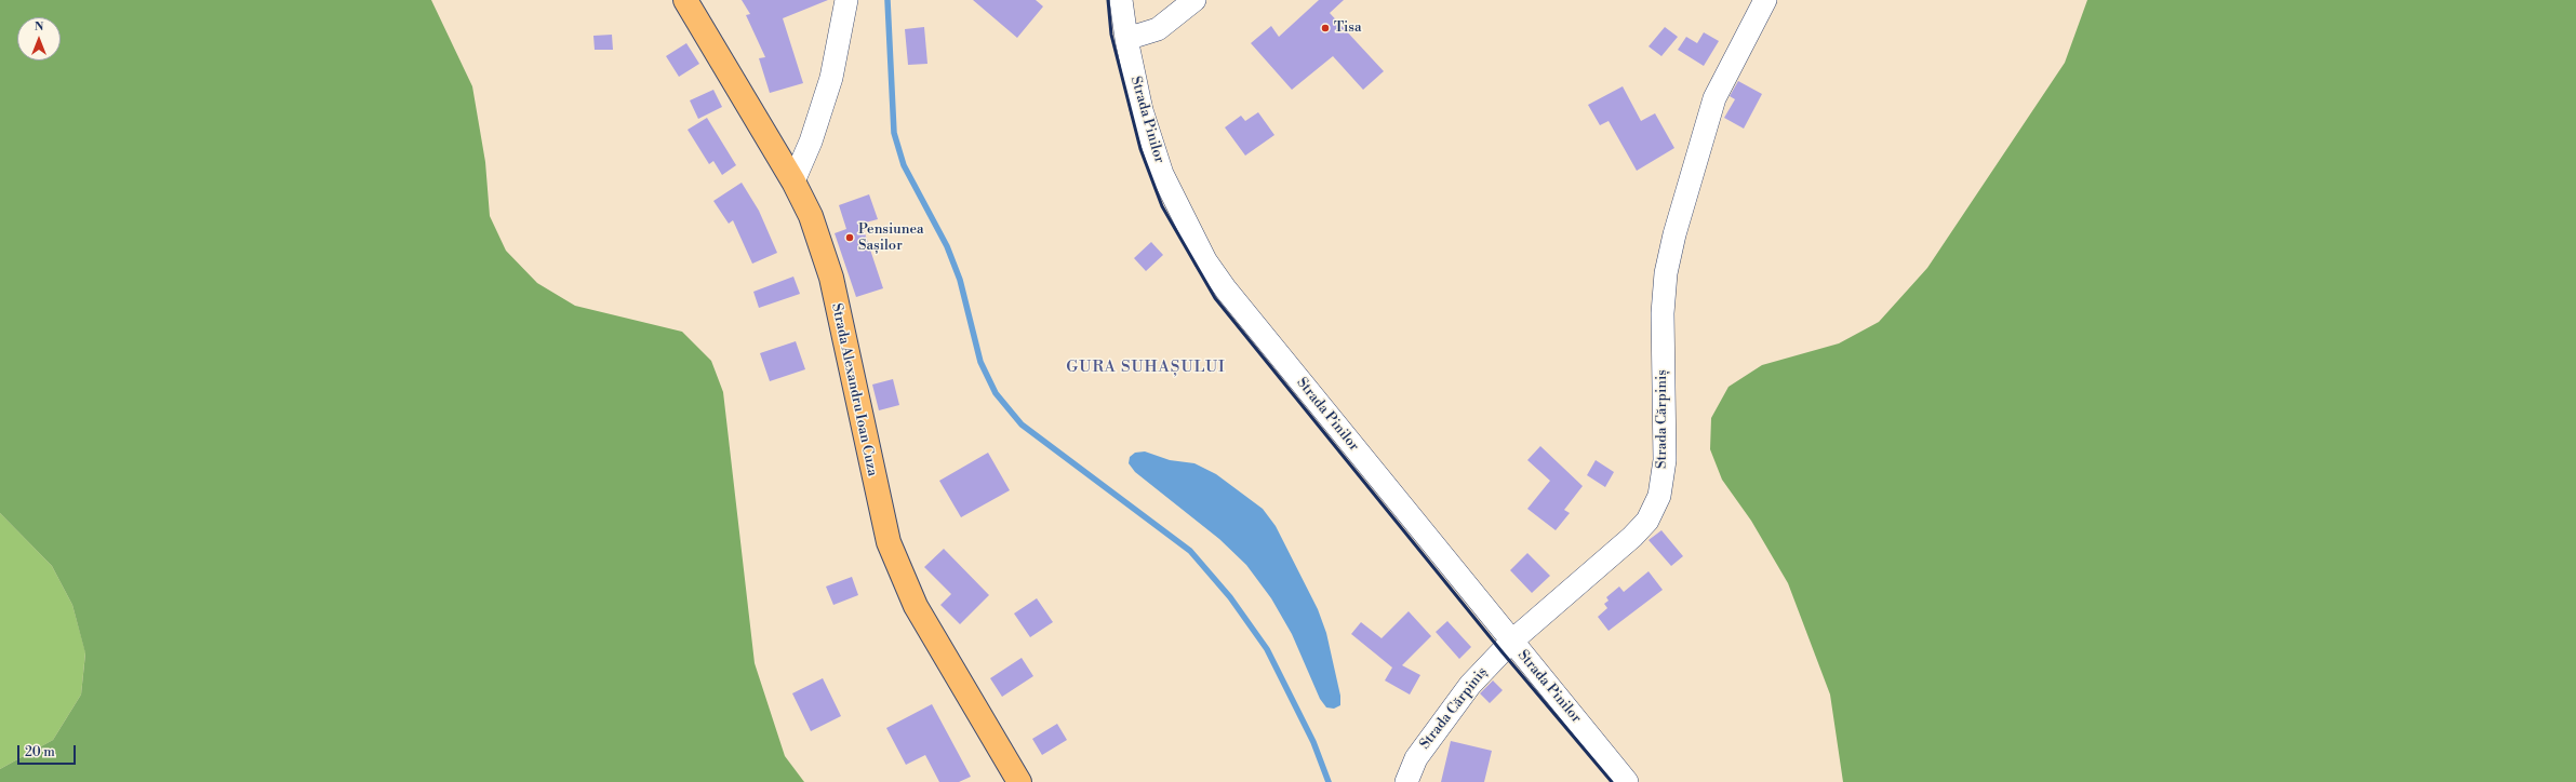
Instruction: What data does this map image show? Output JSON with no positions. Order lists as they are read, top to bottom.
{
  "streets": {
    "main road": ["Strada Alexandru Ioan Cuza"],
    "street": ["Strada Pinilor", "Strada Cărpiniș"]
  },
  "crossings": [
    ["Strada Pinilor", "Strada Cărpiniș"]
  ],
  "districts": ["GURA SUHAȘULUI"],
  "places": ["Tisa", "Pensiunea Sașilor"],
  "scale_bar": "20 m",
  "north": "top"
}
